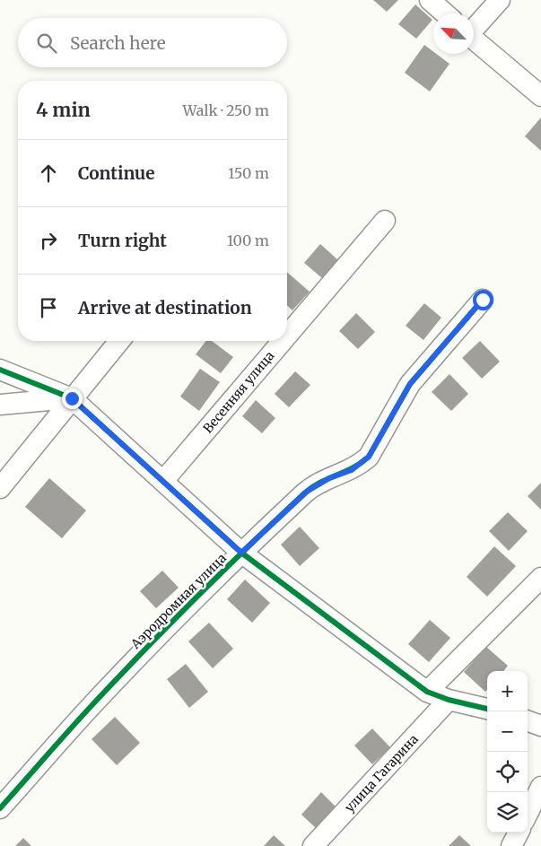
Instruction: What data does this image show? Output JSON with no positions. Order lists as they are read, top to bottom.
{
  "streets": {
    "street": ["Весенняя улица", "Аэродромная улица", "улица Гагарина"]
  },
  "north": "top left",
  "page": {
    "search": "Search here",
    "heading": ["4 min", "Walk · 250 m"],
    "list": [
      ["Continue", "150 m"],
      ["Turn right", "100 m"],
      "Arrive at destination"
    ],
    "map_buttons": ["+", "−"]
  }
}
